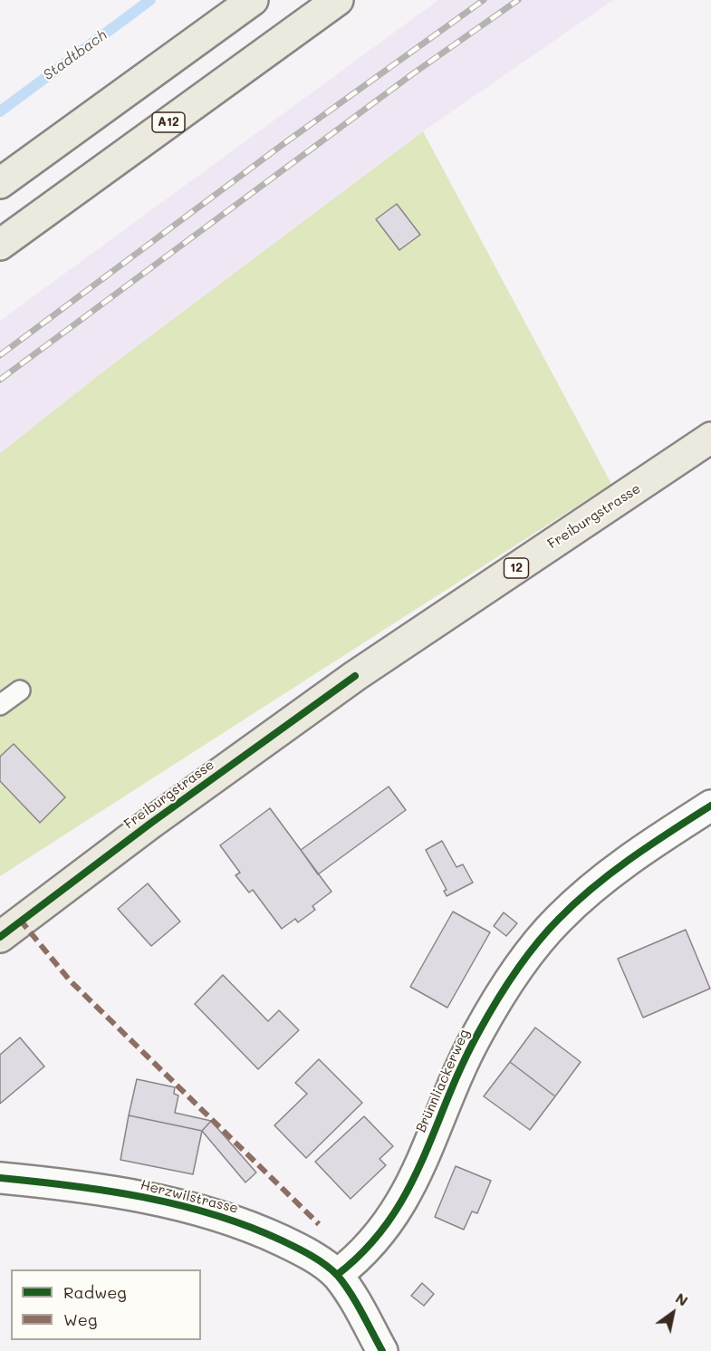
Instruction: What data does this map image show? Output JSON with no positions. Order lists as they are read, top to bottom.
{
  "streets": {
    "main road": ["A12", "Freiburgstrasse", "12"],
    "street": ["Brünnliackerweg", "Herzwilstrasse"]
  },
  "crossings": [
    ["Brünnliackerweg", "Herzwilstrasse"]
  ],
  "water": ["Stadtbach"],
  "legend": ["Radweg", "Weg"],
  "north": "top right"
}
